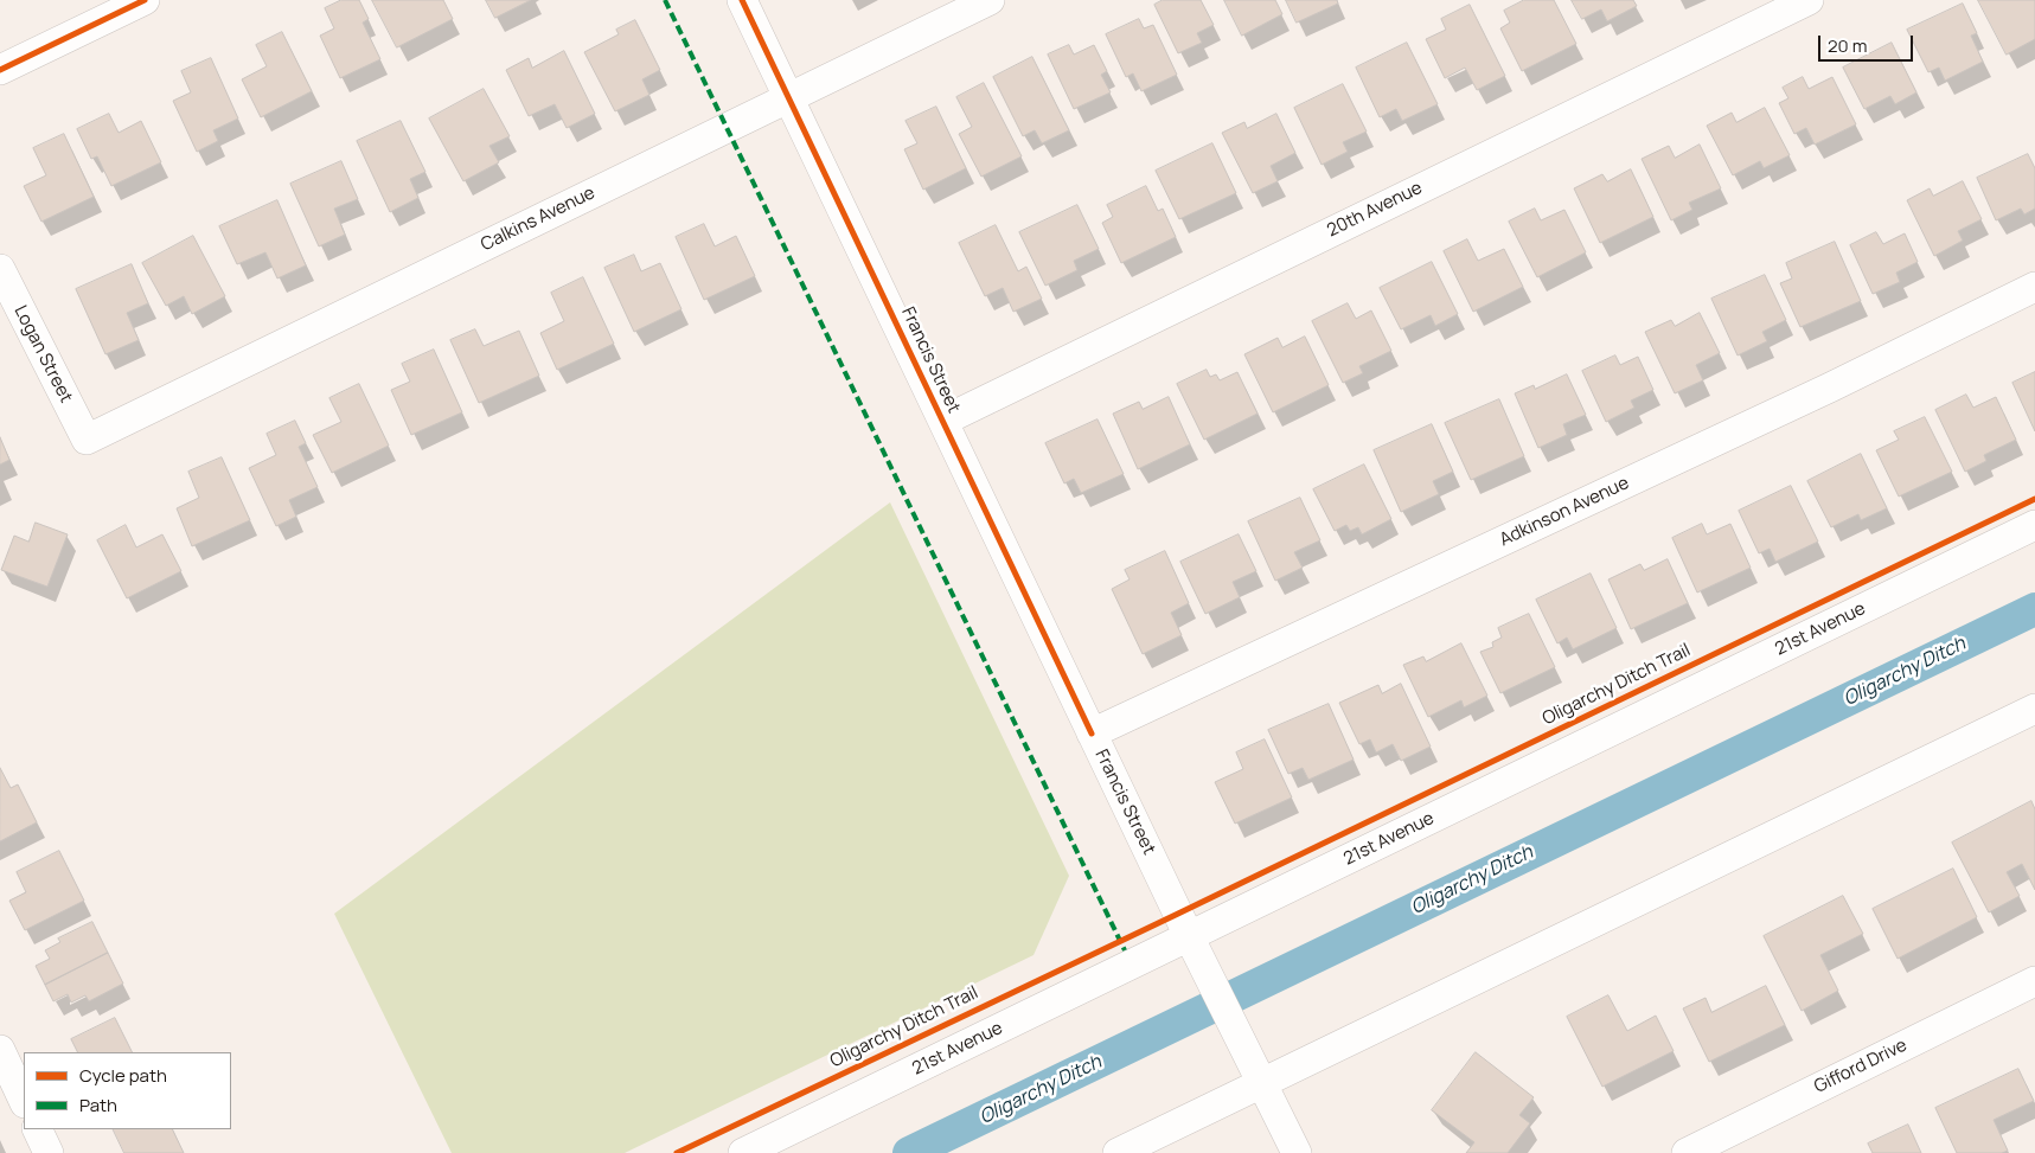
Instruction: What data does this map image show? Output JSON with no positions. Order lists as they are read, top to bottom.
{
  "streets": {
    "street": [
      "20th Avenue",
      "Calkins Avenue",
      "Logan Street",
      "Francis Street",
      "Adkinson Avenue",
      "21st Avenue",
      "Gifford Drive"
    ],
    "cycle path": ["Oligarchy Ditch Trail"]
  },
  "crossings": [
    ["20th Avenue", "Francis Street"],
    ["Calkins Avenue", "Logan Street"],
    ["Calkins Avenue", "Francis Street"],
    ["Francis Street", "Adkinson Avenue"],
    ["Francis Street", "21st Avenue"]
  ],
  "water": ["Oligarchy Ditch"],
  "legend": ["Cycle path", "Path"],
  "scale_bar": "20 m"
}
